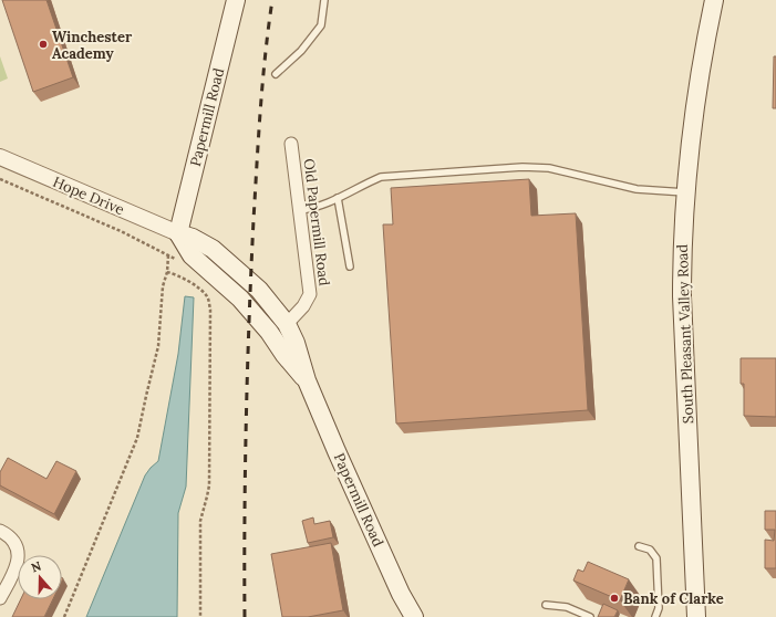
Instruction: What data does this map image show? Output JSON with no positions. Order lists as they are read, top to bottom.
{
  "streets": {
    "main road": ["Papermill Road", "South Pleasant Valley Road"],
    "street": ["Hope Drive", "Old Papermill Road"]
  },
  "crossings": [
    ["Papermill Road", "Hope Drive"],
    ["Papermill Road", "Old Papermill Road"]
  ],
  "places": ["Winchester Academy", "Bank of Clarke"],
  "north": "top"
}
